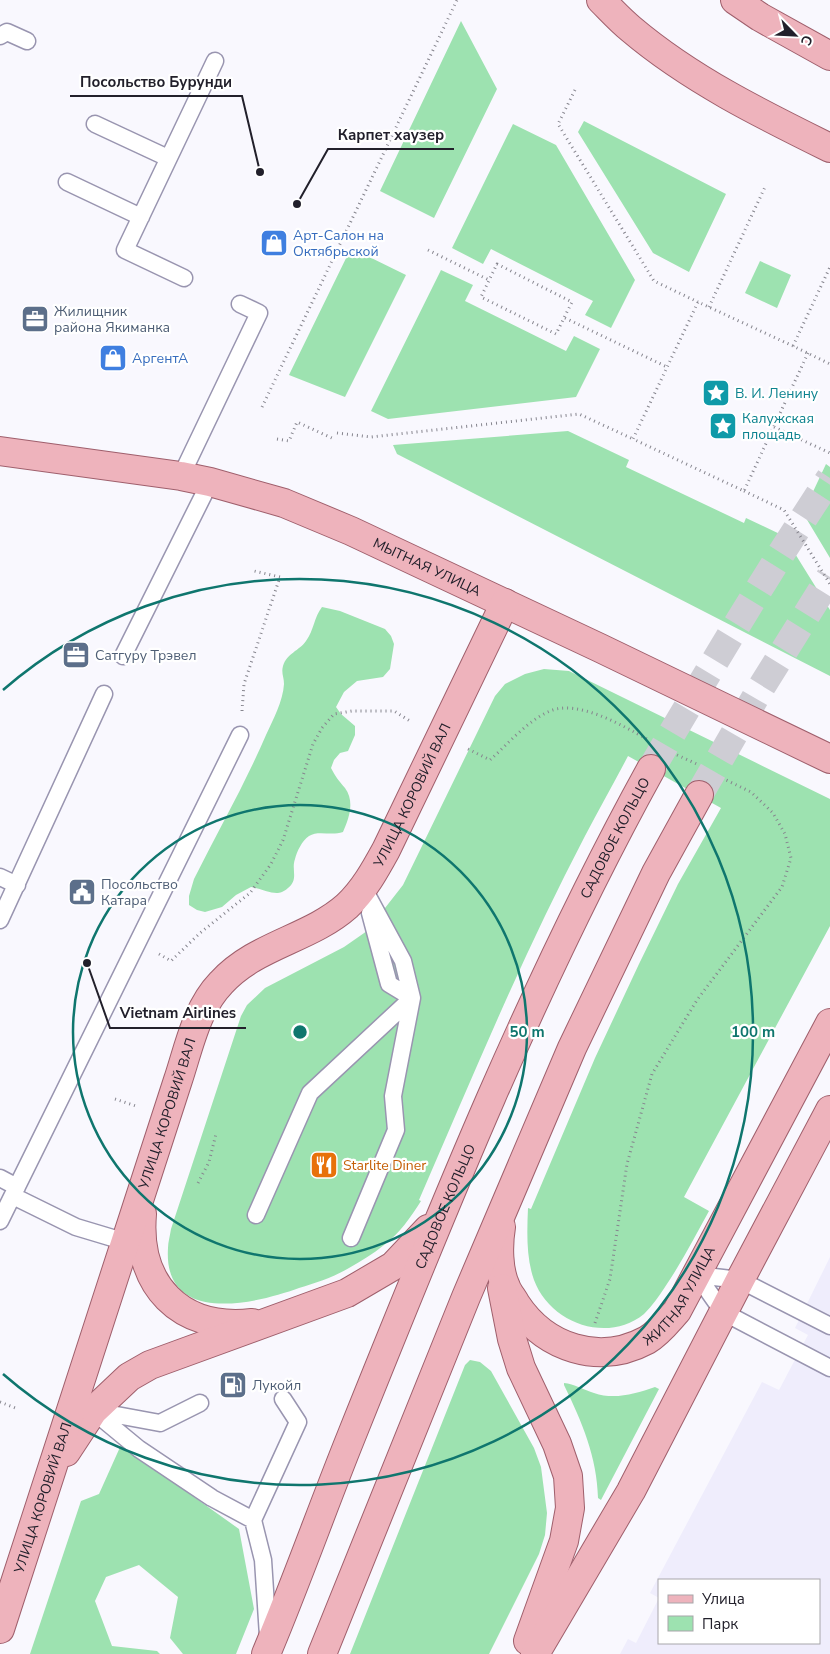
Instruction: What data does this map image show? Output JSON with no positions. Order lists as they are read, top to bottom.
{
  "streets": {
    "main road": [
      "МЫТНАЯ УЛИЦА",
      "УЛИЦА КОРОВИЙ ВАЛ",
      "САДОВОЕ КОЛЬЦО",
      "ЖИТНАЯ УЛИЦА"
    ]
  },
  "crossings": [
    ["МЫТНАЯ УЛИЦА", "УЛИЦА КОРОВИЙ ВАЛ"]
  ],
  "places": {
    "other": ["Посольство Бурунди", "Карпет хаузер", "Vietnam Airlines"],
    "shop": ["Арт-Салон на Октябрьской", "АргентА"],
    "office": ["Жилищник района Якиманка", "Сатгуру Трэвел"],
    "place": ["В. И. Ленину", "Калужская площадь"],
    "public building": ["Посольство Катара"],
    "restaurant": ["Starlite Diner"],
    "fuel station": ["Лукойл"]
  },
  "legend": ["Улица", "Парк"],
  "north": "bottom right",
  "rings": ["50 m", "100 m"]
}
